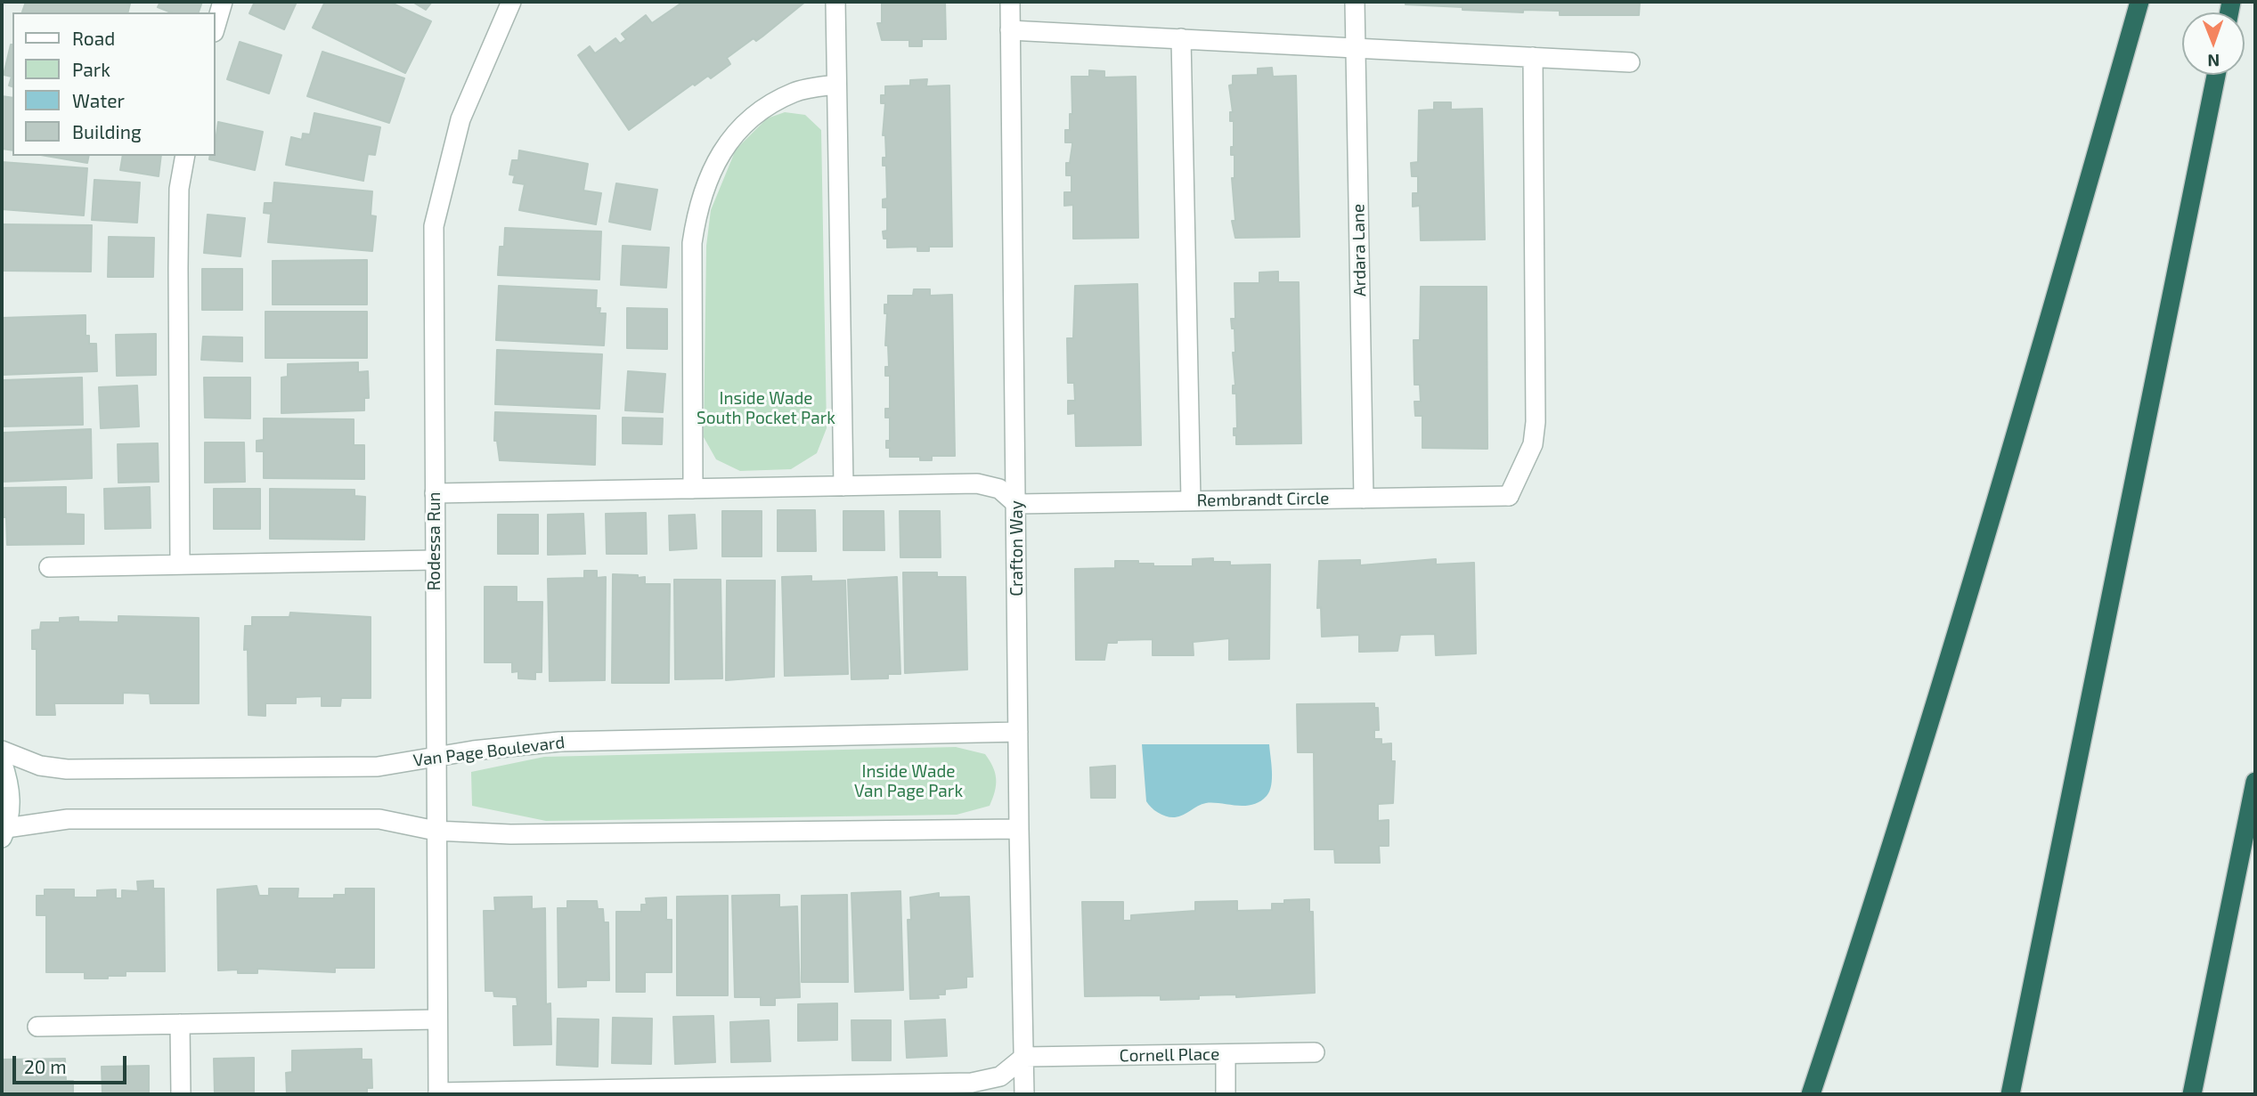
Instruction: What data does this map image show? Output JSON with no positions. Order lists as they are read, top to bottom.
{
  "streets": {
    "street": [
      "Ardara Lane",
      "Rembrandt Circle",
      "Rodessa Run",
      "Crafton Way",
      "Van Page Boulevard",
      "Cornell Place"
    ]
  },
  "crossings": [
    ["Ardara Lane", "Rembrandt Circle"],
    ["Rembrandt Circle", "Crafton Way"],
    ["Rodessa Run", "Van Page Boulevard"],
    ["Crafton Way", "Van Page Boulevard"],
    ["Crafton Way", "Cornell Place"]
  ],
  "parks": ["Inside Wade South Pocket Park", "Inside Wade Van Page Park"],
  "legend": [
    "Road",
    "Park",
    "Water",
    "Building"
  ],
  "scale_bar": "20 m",
  "north": "bottom"
}
